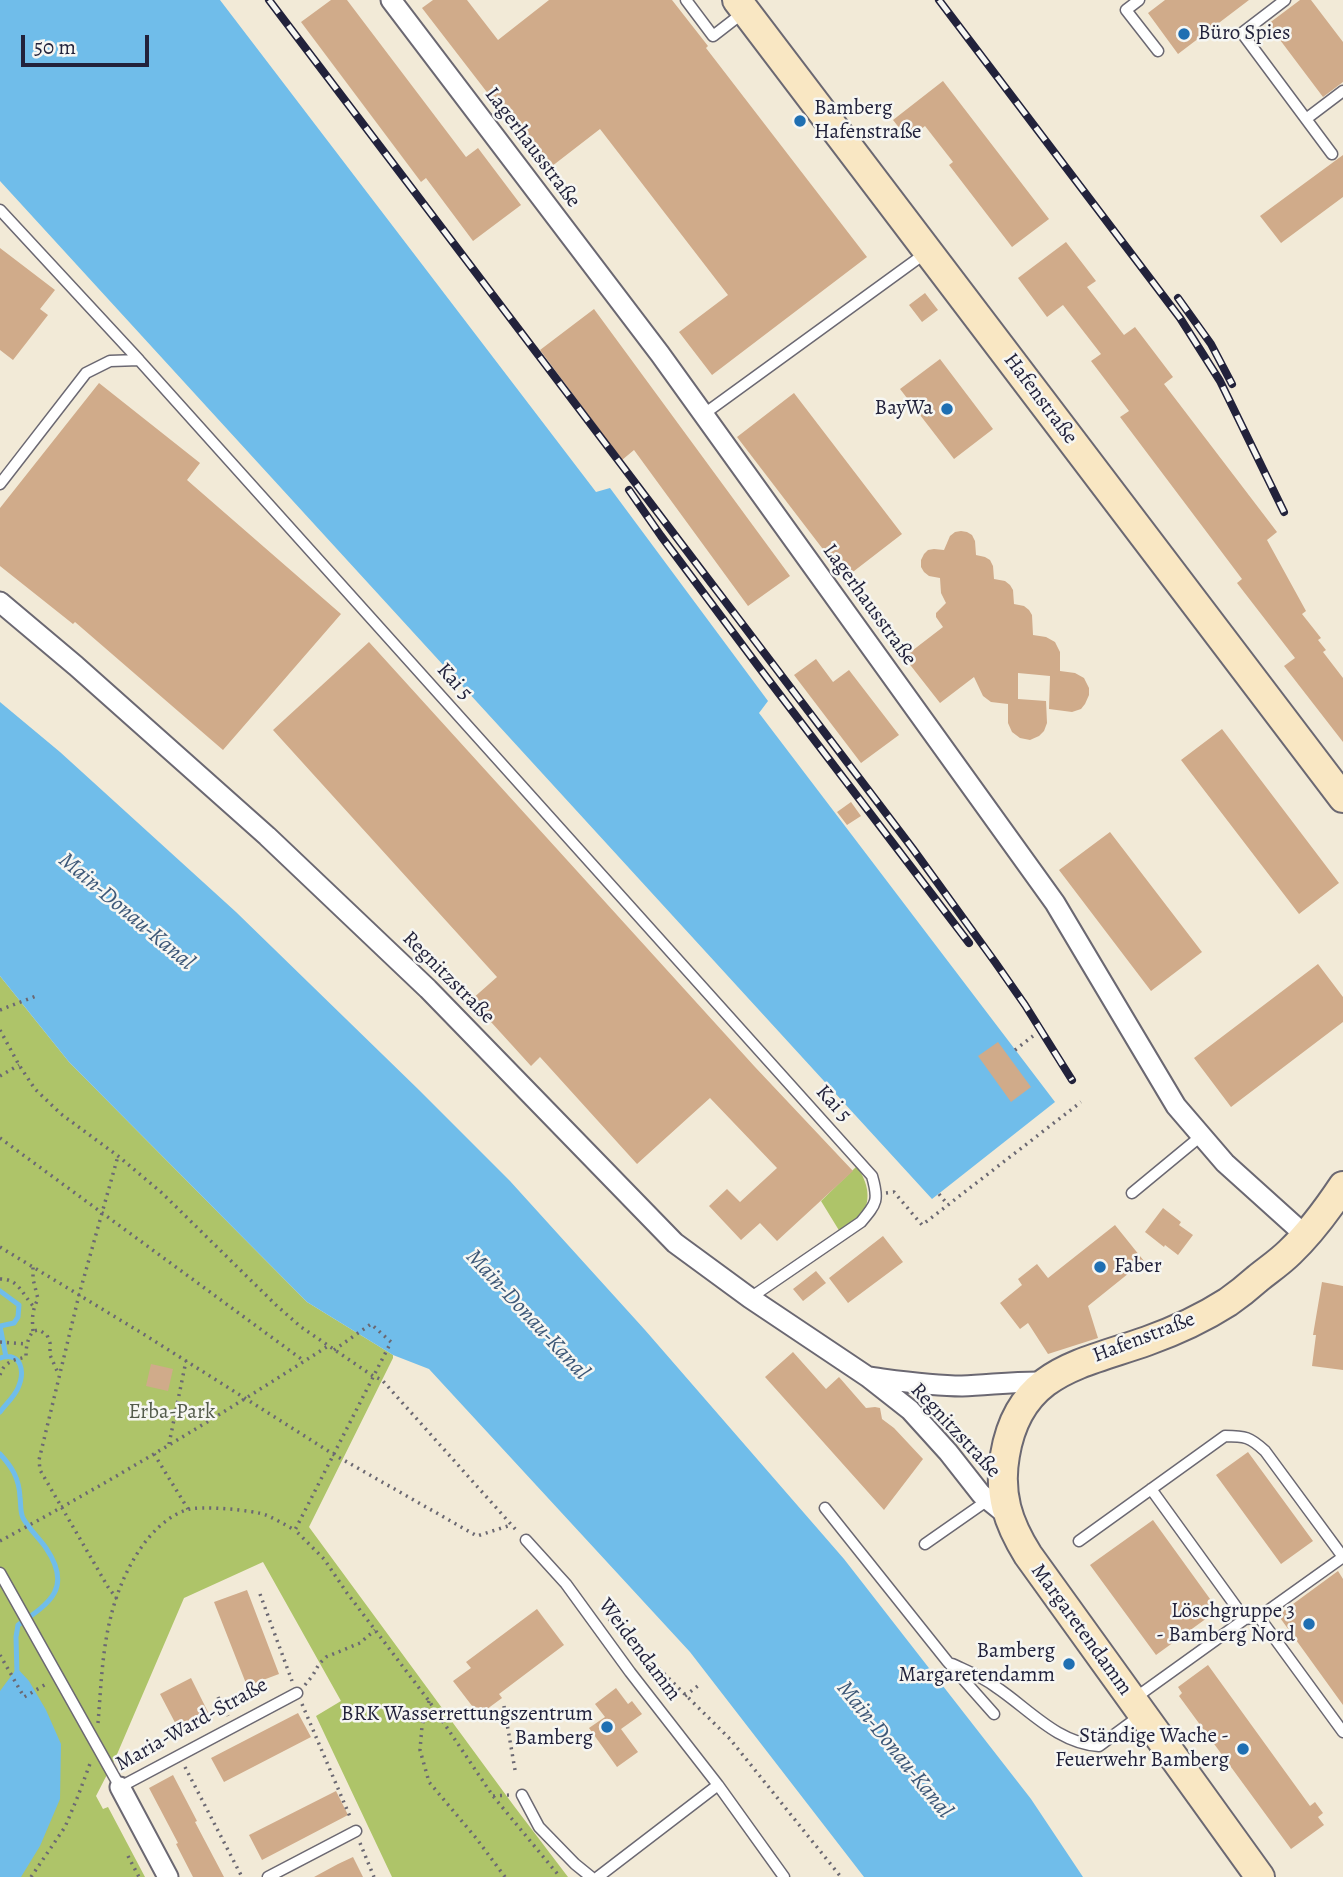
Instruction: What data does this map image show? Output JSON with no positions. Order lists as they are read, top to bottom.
{
  "streets": {
    "street": [
      "Lagerhausstraße",
      "Hafenstraße",
      "Regnitzstraße",
      "Margaretendamm",
      "Maria-Ward-Straße"
    ],
    "lane": ["Kai 5", "Weidendamm"]
  },
  "crossings": [
    ["Lagerhausstraße", "Hafenstraße"],
    ["Hafenstraße", "Regnitzstraße"],
    ["Hafenstraße", "Margaretendamm"],
    ["Regnitzstraße", "Margaretendamm"]
  ],
  "water": ["Main-Donau-Kanal"],
  "parks": ["Erba-Park"],
  "places": [
    "Büro Spies",
    "Bamberg Hafenstraße",
    "BayWa",
    "Faber",
    "Löschgruppe 3 - Bamberg Nord",
    "Bamberg Margaretendamm",
    "BRK Wasserrettungszentrum Bamberg",
    "Ständige Wache - Feuerwehr Bamberg"
  ],
  "scale_bar": "50 m"
}
